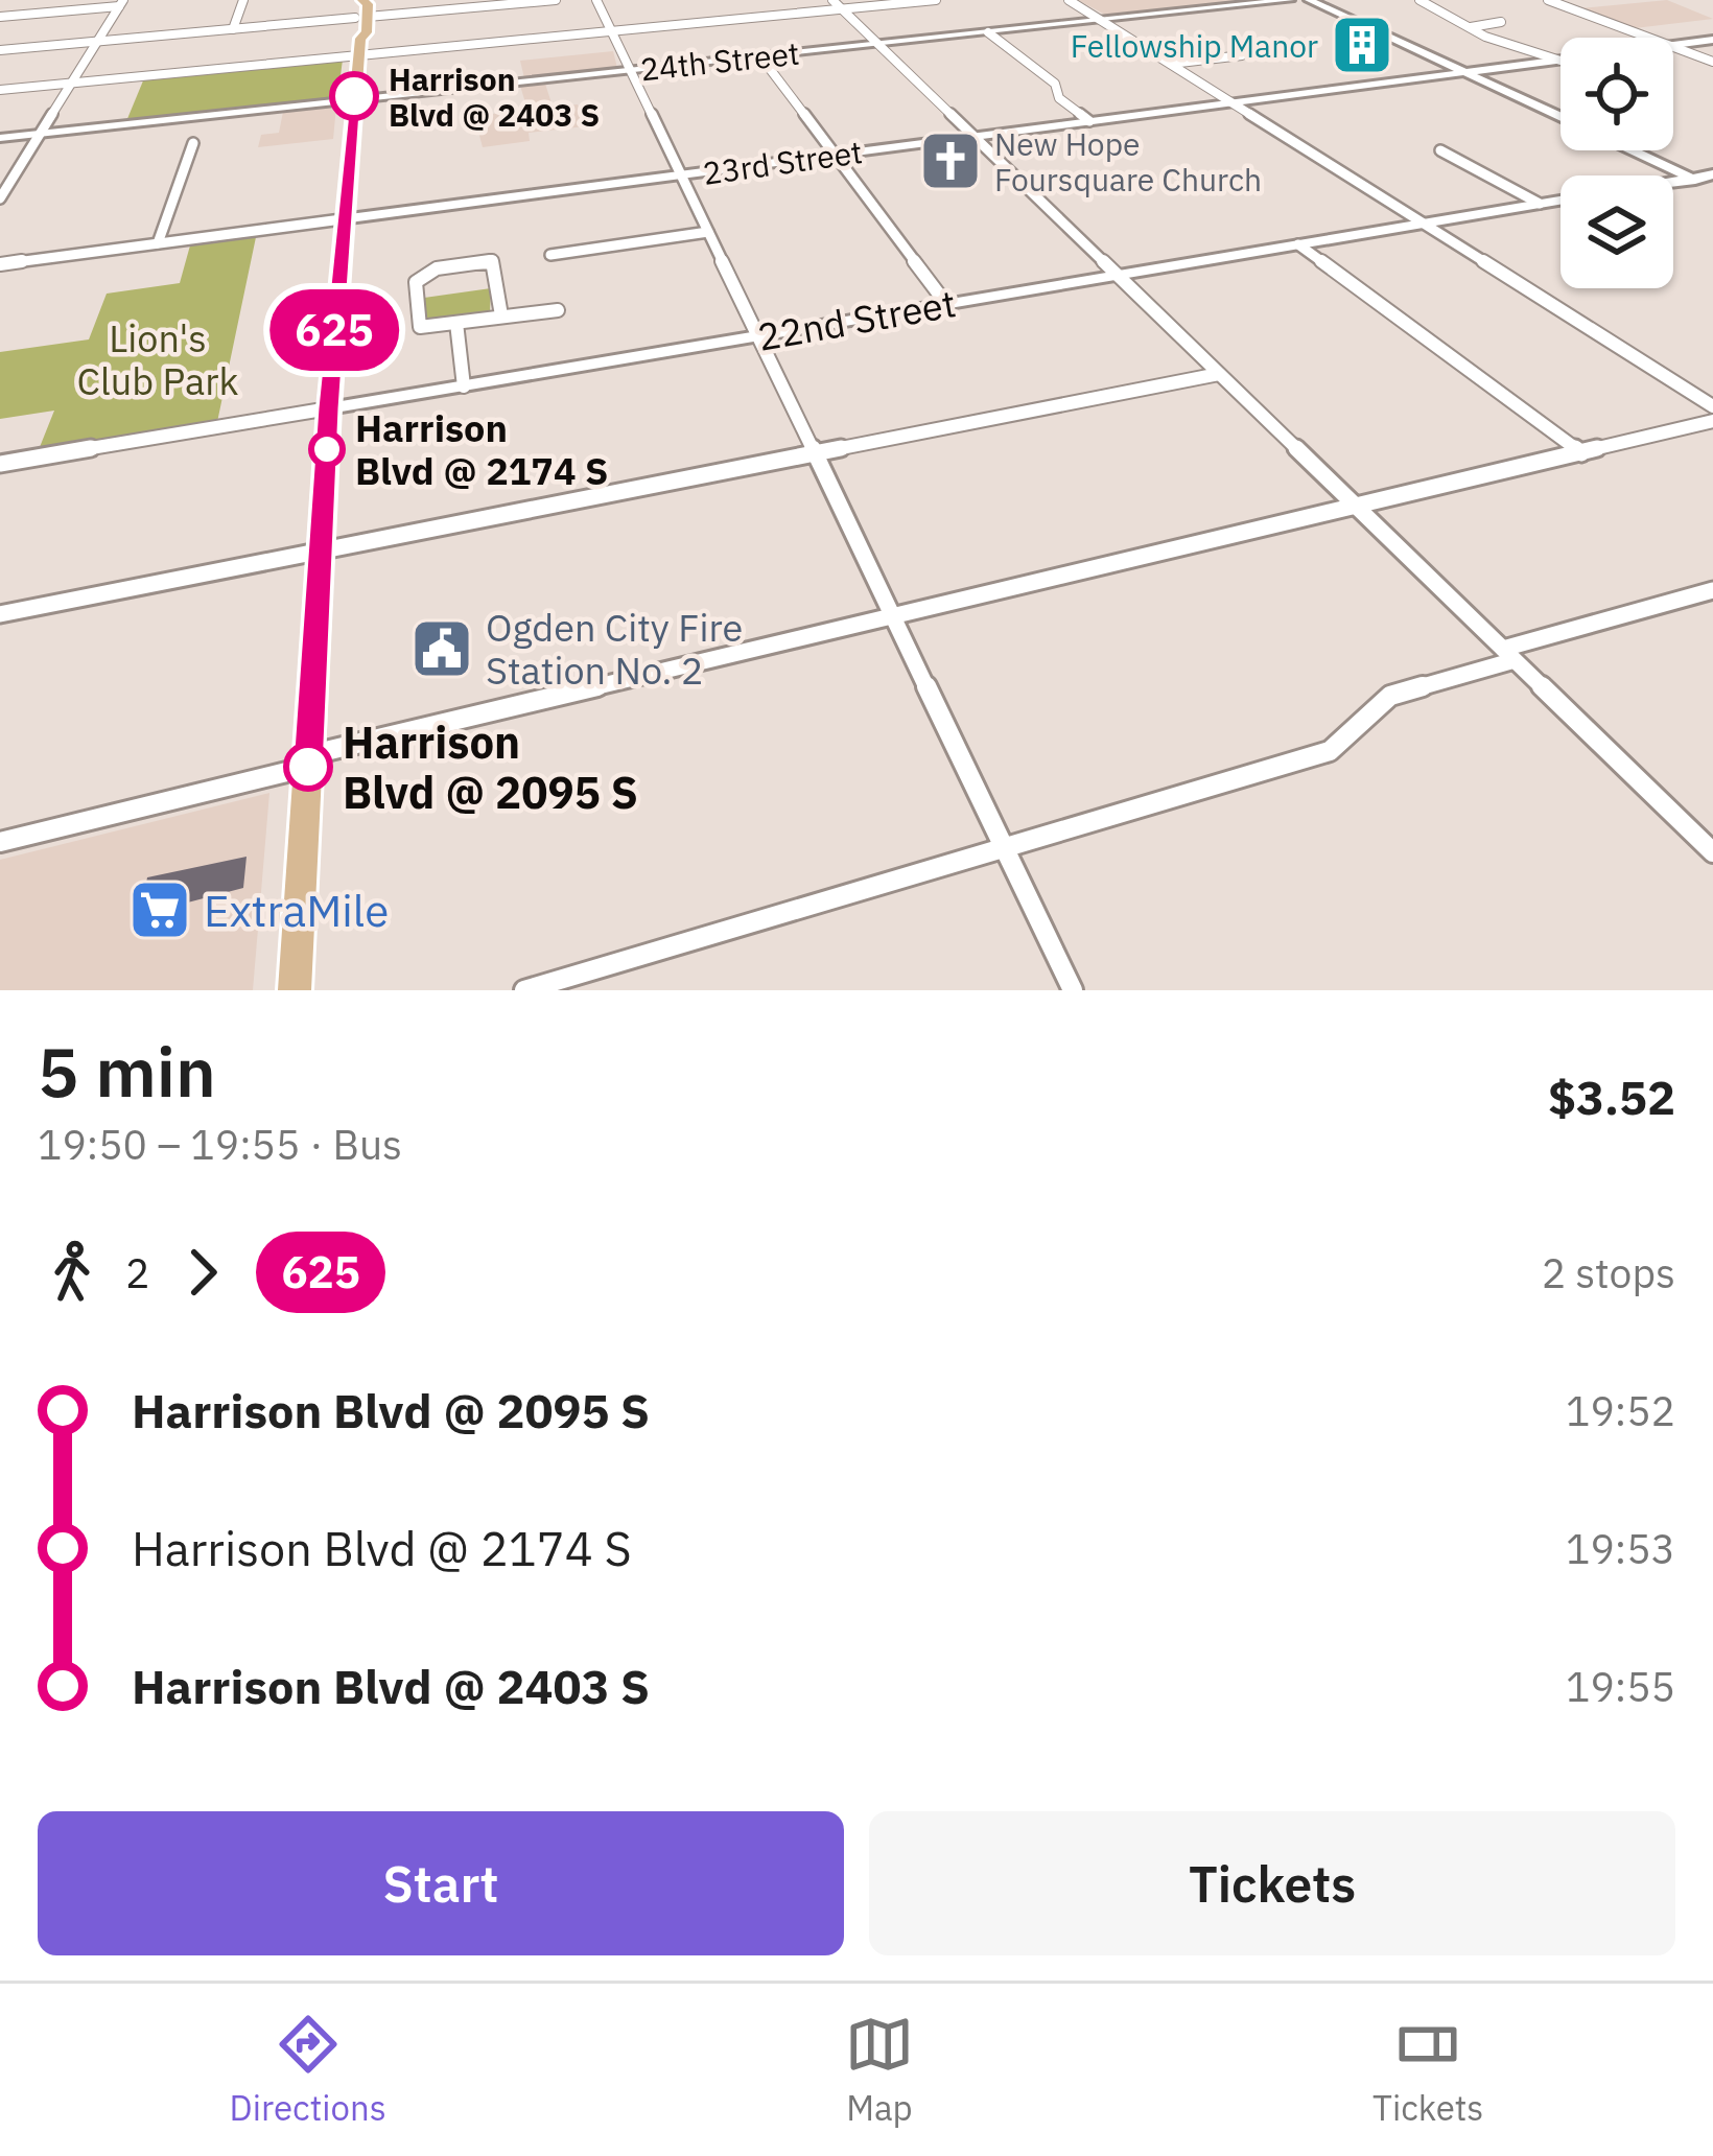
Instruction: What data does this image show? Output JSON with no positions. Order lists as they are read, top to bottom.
{
  "streets": {
    "street": ["24th Street", "23rd Street", "22nd Street"]
  },
  "parks": ["Lion's Club Park"],
  "places": {
    "building": ["Fellowship Manor"],
    "other": ["Harrison Blvd @ 2403 S", "Harrison Blvd @ 2174 S", "Harrison Blvd @ 2095 S"],
    "church": ["New Hope Foursquare Church"],
    "public building": ["Ogden City Fire Station No. 2"],
    "supermarket": ["ExtraMile"]
  },
  "lines": ["bus line 625"],
  "page": {
    "on_map": "625",
    "heading": ["5 min", "19:50 – 19:55 · Bus", "$3.52"],
    "legs": ["2", "625", "2 stops"],
    "list": [
      {
        "name": "Harrison Blvd @ 2095 S",
        "value": "19:52"
      },
      {
        "name": "Harrison Blvd @ 2174 S",
        "value": "19:53"
      },
      {
        "name": "Harrison Blvd @ 2403 S",
        "value": "19:55"
      }
    ],
    "buttons": ["Start", "Tickets"],
    "tabs": ["Directions", "Map", "Tickets"]
  }
}
